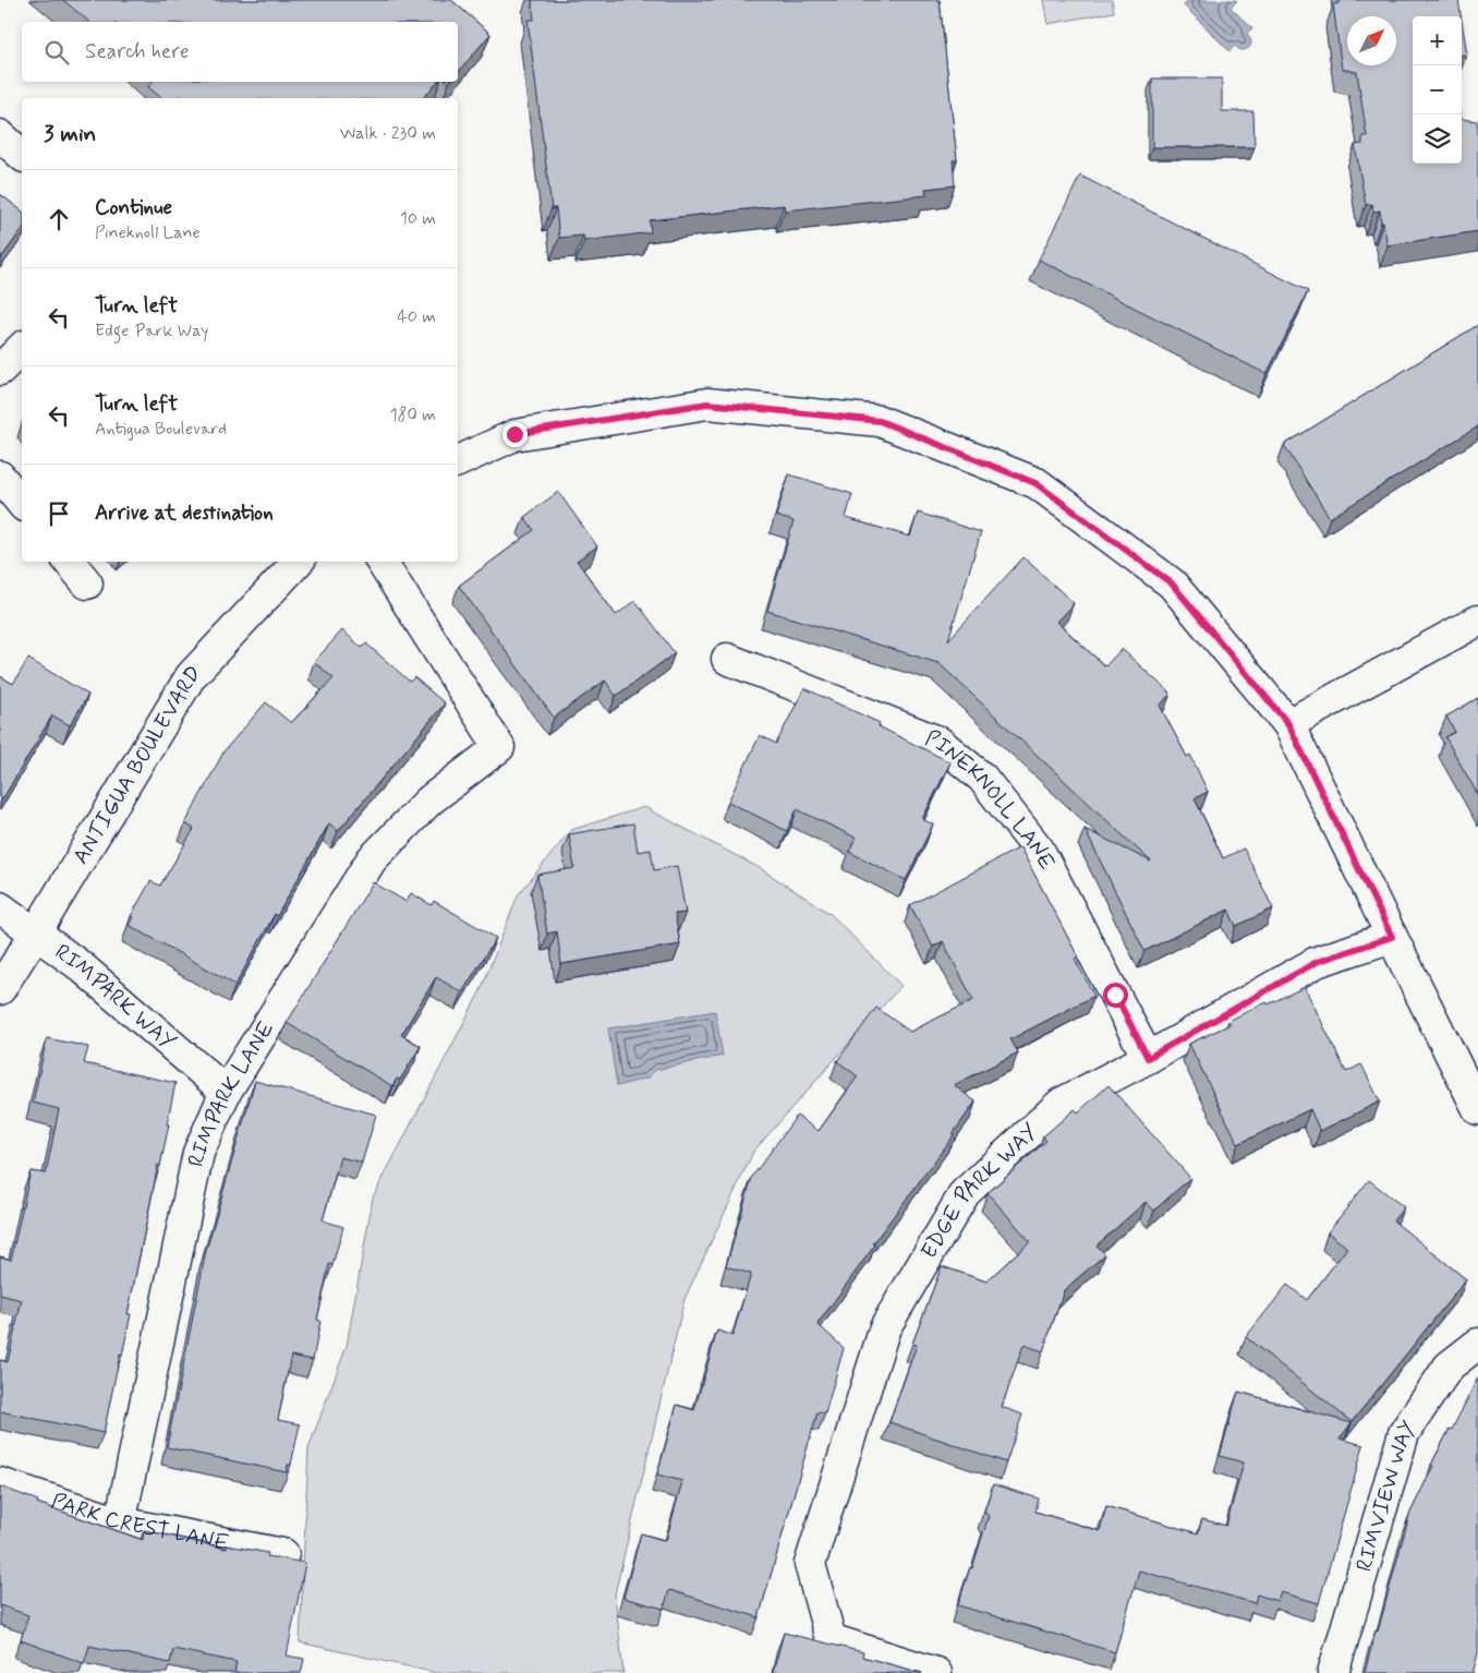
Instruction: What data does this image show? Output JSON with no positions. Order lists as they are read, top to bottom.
{
  "streets": {
    "street": [
      "ANTIGUA BOULEVARD",
      "PINEKNOLL LANE",
      "RIMPARK WAY",
      "RIMPARK LANE",
      "EDGE PARK WAY",
      "RIMVIEW WAY",
      "PARK CREST LANE"
    ]
  },
  "crossings": [
    ["ANTIGUA BOULEVARD", "RIMPARK WAY"],
    ["PINEKNOLL LANE", "EDGE PARK WAY"],
    ["RIMPARK WAY", "RIMPARK LANE"],
    ["RIMPARK LANE", "PARK CREST LANE"]
  ],
  "north": "top right",
  "page": {
    "map_buttons": ["+", "−"],
    "search": "Search here",
    "heading": ["3 min", "Walk · 230 m"],
    "list": [
      ["Continue", "Pineknoll Lane", "10 m"],
      ["Turn left", "Edge Park Way", "40 m"],
      ["Turn left", "Antigua Boulevard", "180 m"],
      "Arrive at destination"
    ]
  }
}
